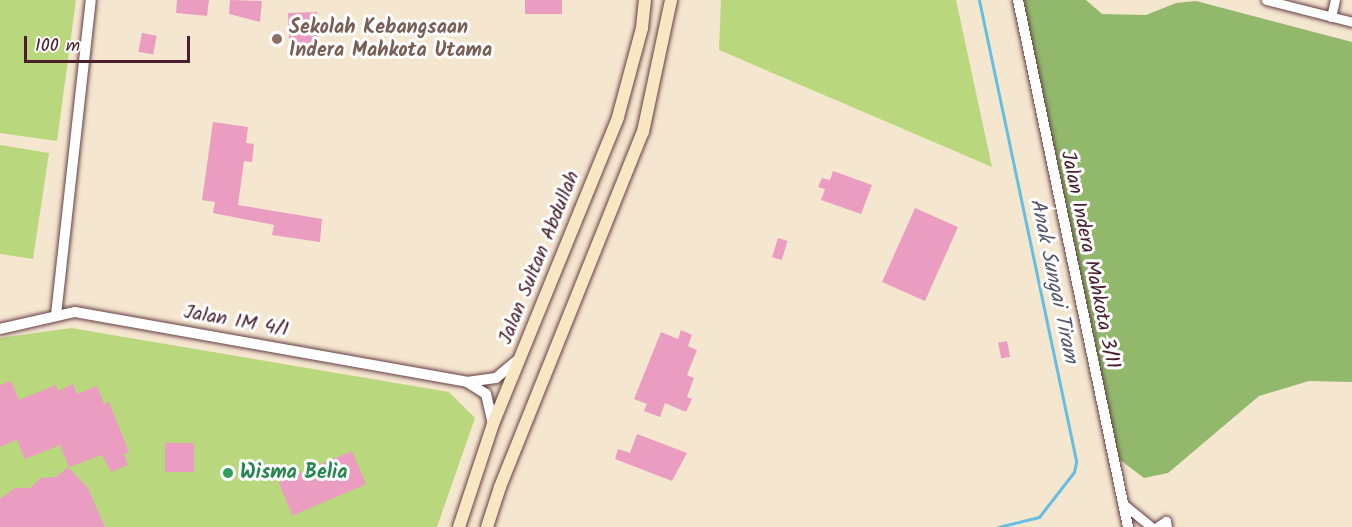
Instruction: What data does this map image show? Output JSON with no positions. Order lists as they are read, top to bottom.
{
  "streets": {
    "main road": ["Jalan Sultan Abdullah"],
    "street": ["Jalan Indera Mahkota 3/11", "Jalan IM 4/1"]
  },
  "crossings": [
    ["Jalan Sultan Abdullah", "Jalan IM 4/1"]
  ],
  "water": ["Anak Sungai Tiram"],
  "places": ["Sekolah Kebangsaan Indera Mahkota Utama", "Wisma Belia"],
  "scale_bar": "100 m"
}
